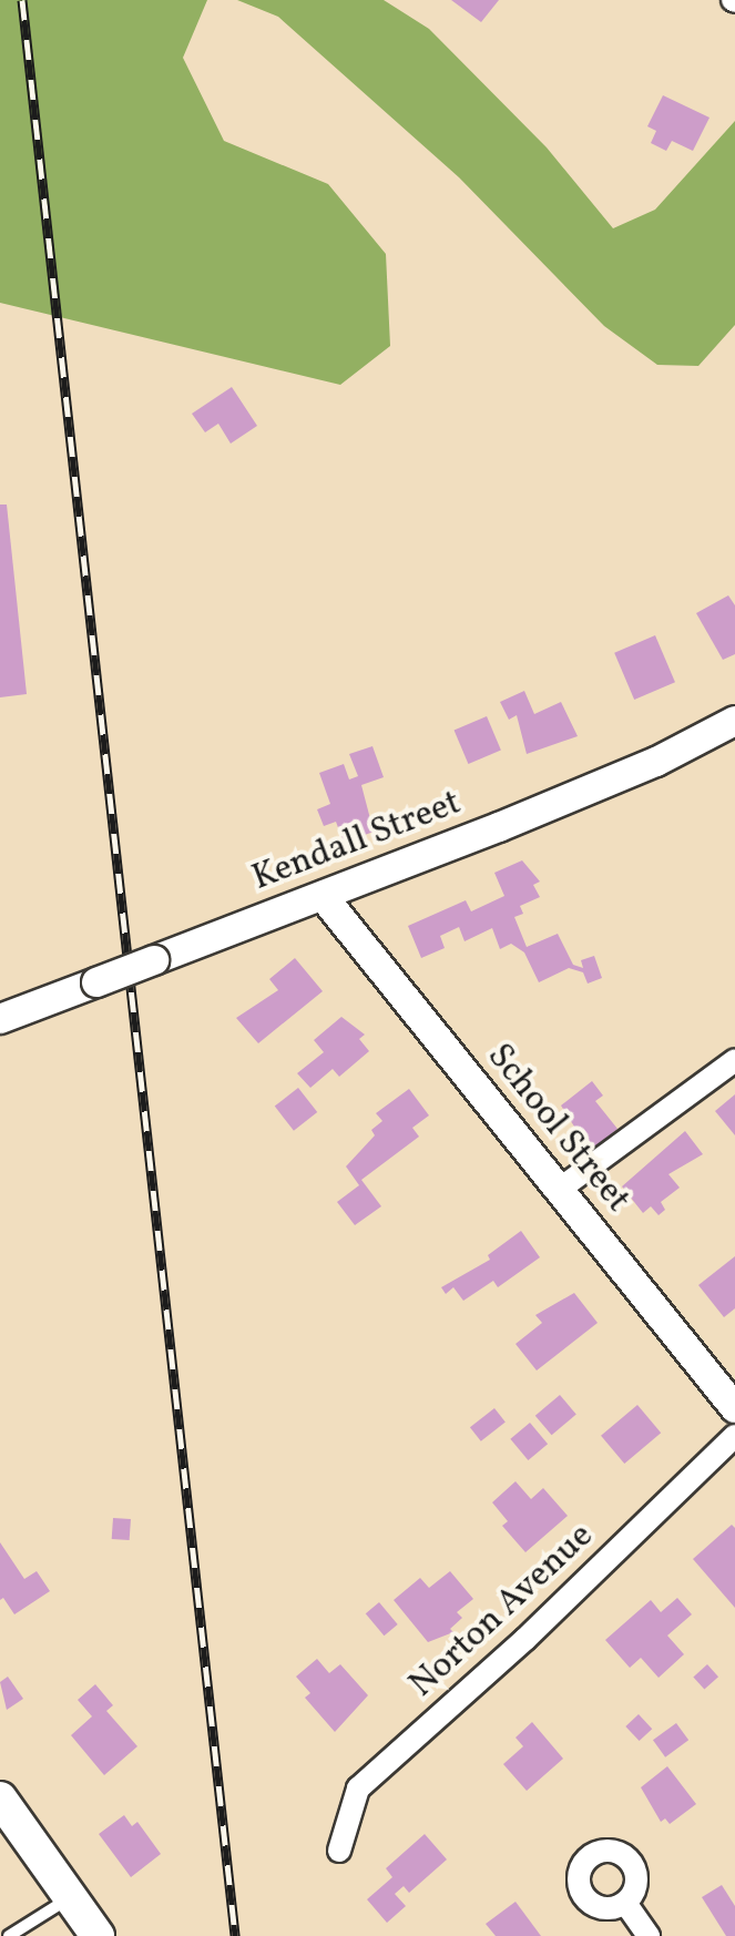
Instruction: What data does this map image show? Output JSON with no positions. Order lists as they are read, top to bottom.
{
  "streets": {
    "street": ["Kendall Street", "School Street", "Norton Avenue"]
  },
  "crossings": [
    ["Kendall Street", "School Street"]
  ]
}
